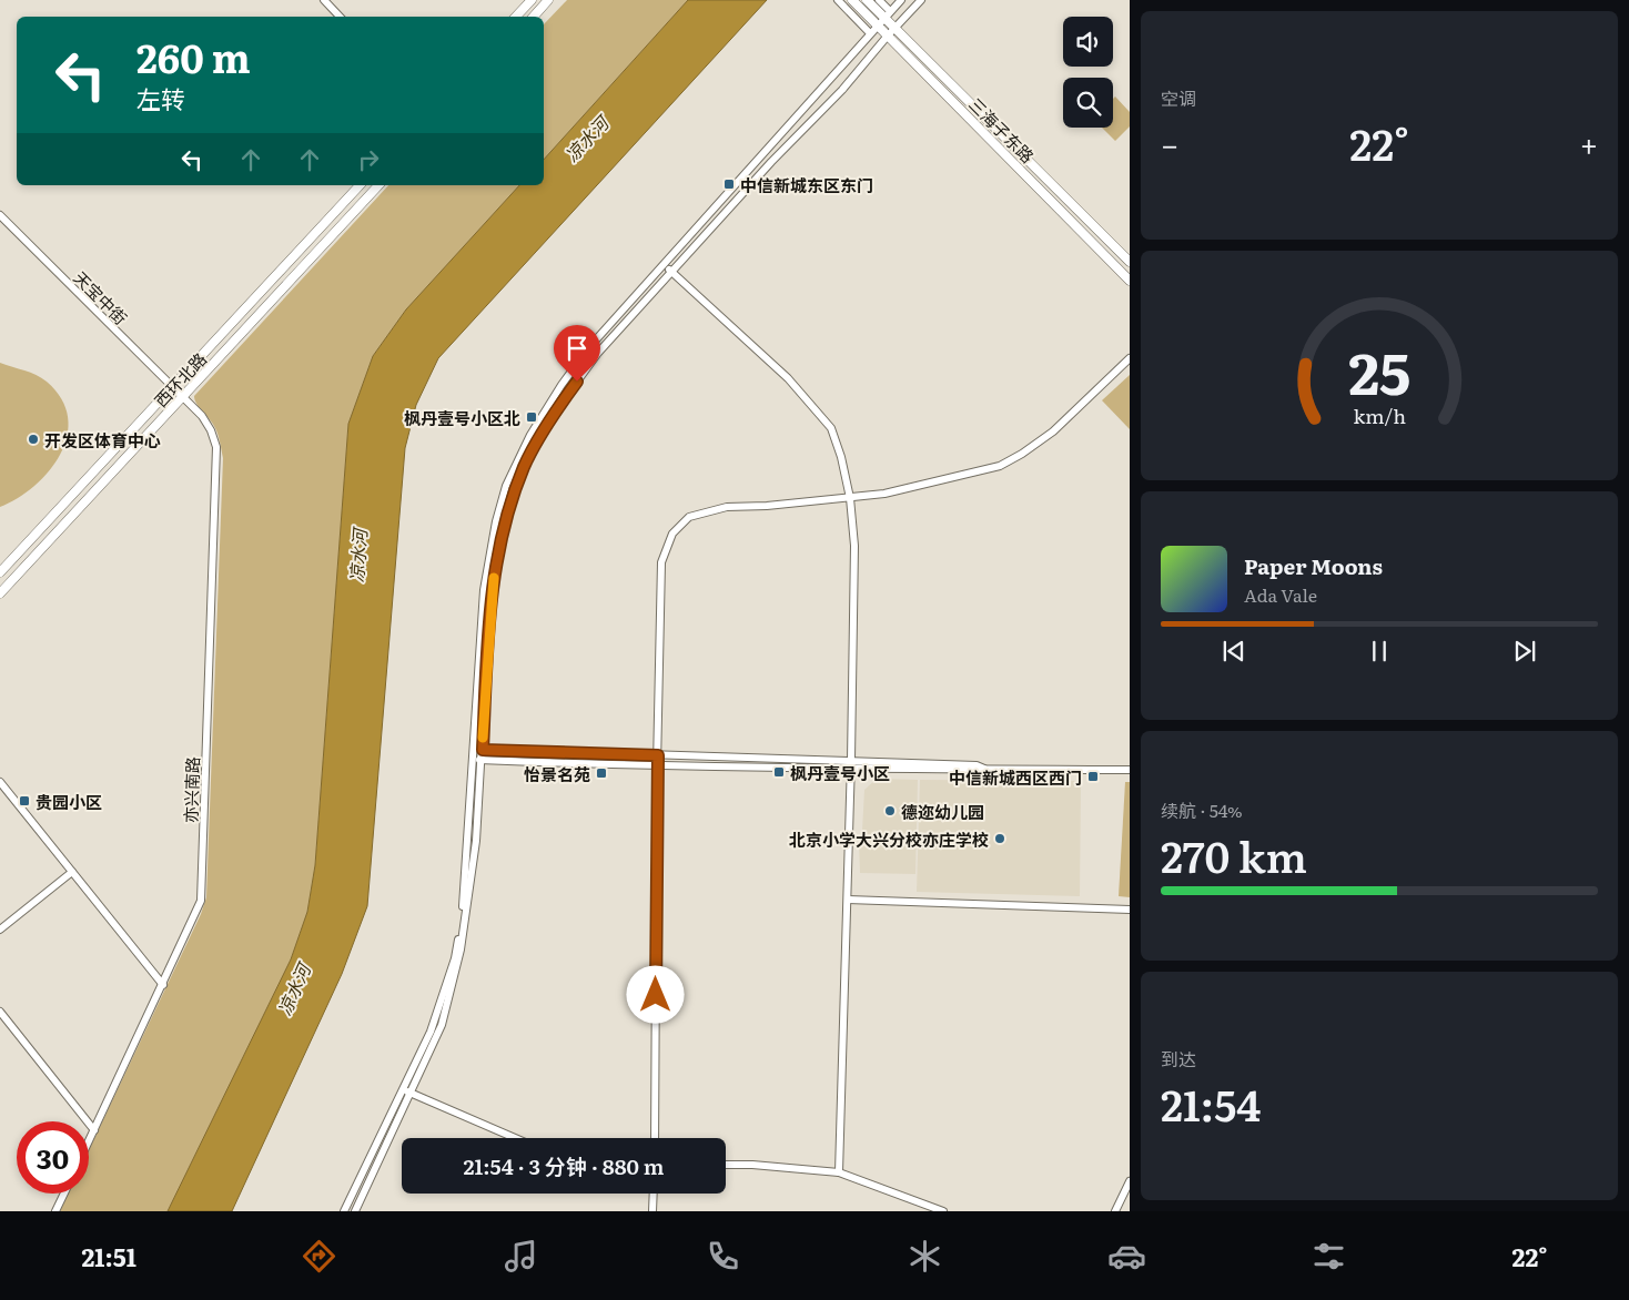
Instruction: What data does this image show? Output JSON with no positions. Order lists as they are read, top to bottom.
{
  "streets": {
    "main road": ["三海子东路", "西环北路"],
    "street": ["天宝中街", "亦兴南路"]
  },
  "crossings": [
    ["天宝中街", "西环北路"],
    ["天宝中街", "亦兴南路"],
    ["西环北路", "亦兴南路"]
  ],
  "water": ["凉水河"],
  "places": {
    "transit": [
      "中信新城东区东门",
      "枫丹壹号小区北",
      "枫丹壹号小区",
      "怡景名苑",
      "中信新城西区西门",
      "贵园小区"
    ],
    "other": ["开发区体育中心", "德迩幼儿园", "北京小学大兴分校亦庄学校"]
  },
  "page": {
    "tile": [
      "空调",
      ["续航 · 54%", "270 km"],
      ["到达", "21:54"]
    ],
    "turn": ["260 m", "左转"],
    "heat": ["−", "22°", "+"],
    "song": ["Paper Moons", "Ada Vale"],
    "limit": "30",
    "trip": "21:54 · 3 分钟 · 880 m",
    "tabs": ["21:51", "22°"],
    "gauge": ["25", "km/h"]
  }
}
